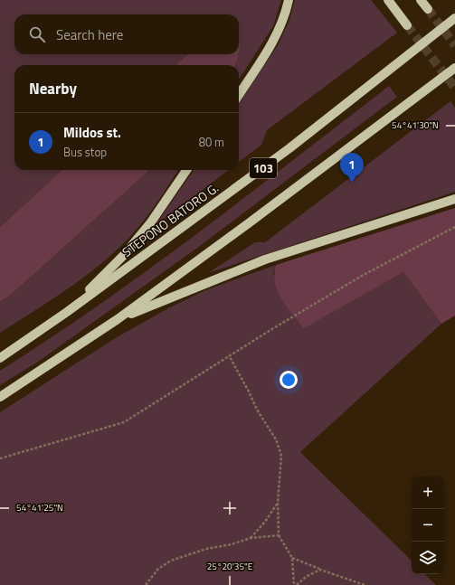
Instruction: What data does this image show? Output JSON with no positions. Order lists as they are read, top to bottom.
{
  "streets": {
    "main road": ["103", "STEPONO BATORO G."]
  },
  "page": {
    "search": "Search here",
    "heading": "Nearby",
    "list": [
      {
        "mark": "1",
        "name": "Mildos st.",
        "note": "Bus stop",
        "value": "80 m"
      }
    ],
    "pins": "1",
    "map_buttons": ["+", "−"]
  },
  "coordinates": ["54°41'30\"N", "54°41'25\"N", "25°20'35\"E"]
}
